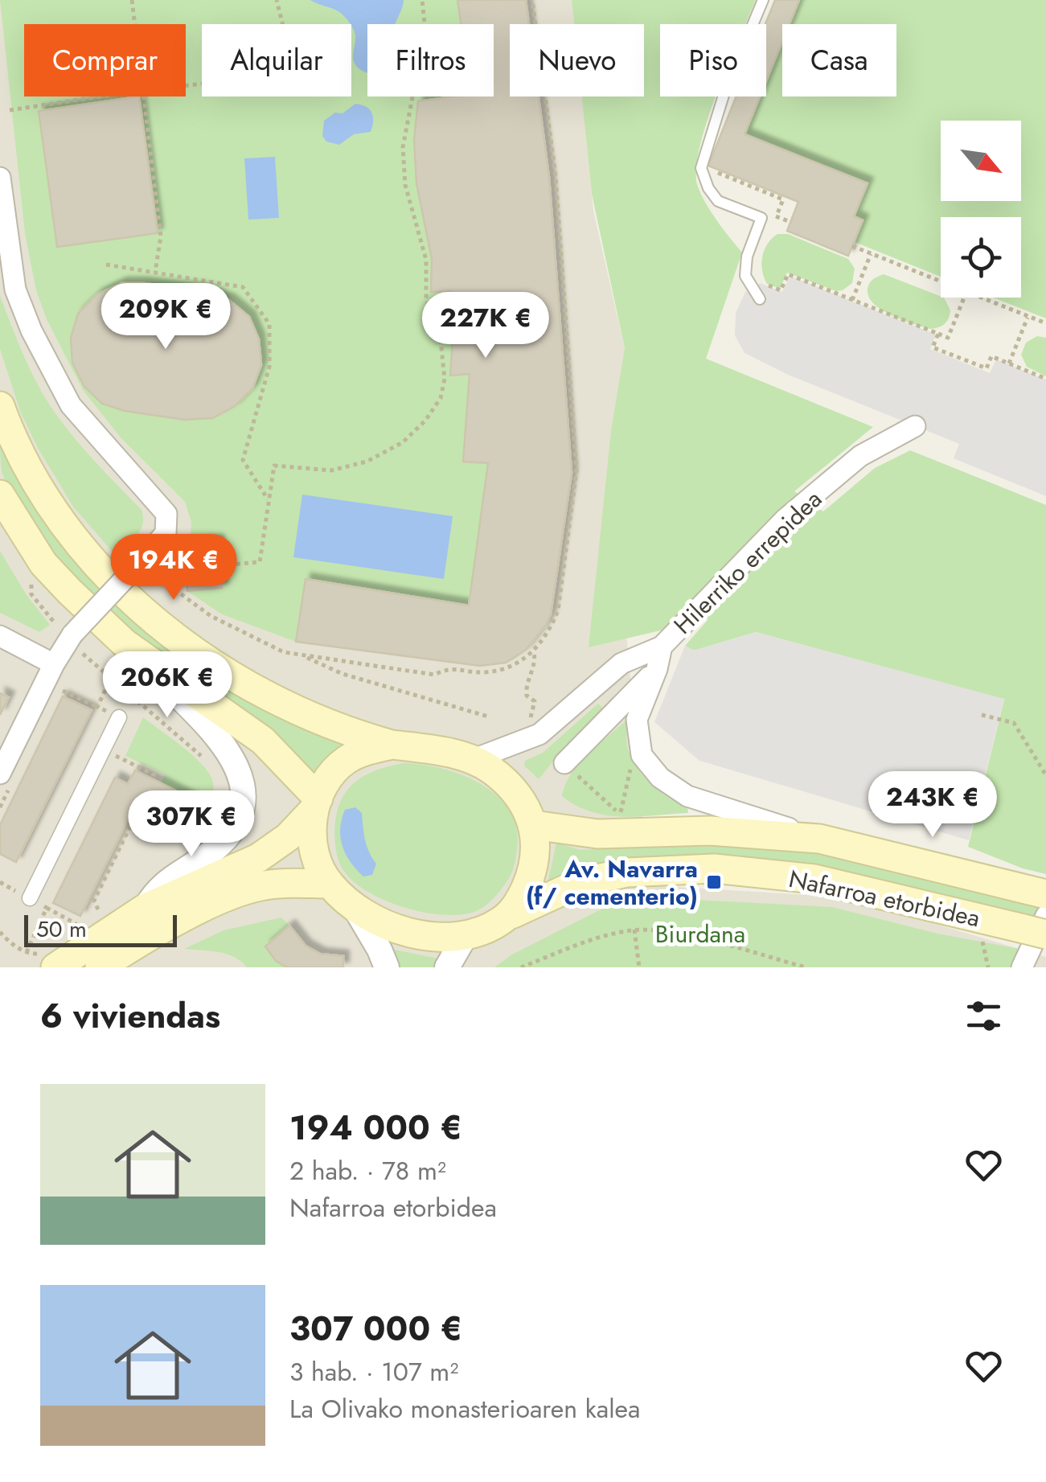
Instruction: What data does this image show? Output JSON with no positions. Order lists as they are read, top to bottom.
{
  "streets": {
    "main road": ["Nafarroa etorbidea"],
    "street": ["Hilerriko errepidea"]
  },
  "crossings": [
    ["Hilerriko errepidea", "Nafarroa etorbidea"]
  ],
  "parks": ["Biurdana"],
  "places": {
    "transit": ["Av. Navarra (f/ cementerio)"]
  },
  "scale_bar": "50 m",
  "north": "bottom right",
  "page": {
    "chip": [
      "Comprar",
      "Alquilar",
      "Filtros",
      "Nuevo",
      "Piso",
      "Casa"
    ],
    "price": [
      "209K €",
      "227K €",
      "194K €",
      "206K €",
      "243K €",
      "307K €"
    ],
    "scale": "50 m",
    "heading": "6 viviendas",
    "list": [
      {
        "name": "194 000 €",
        "note": "2 hab. · 78 m² · Nafarroa etorbidea"
      },
      {
        "name": "307 000 €",
        "note": "3 hab. · 107 m² · La Olivako monasterioaren kalea"
      }
    ]
  }
}
